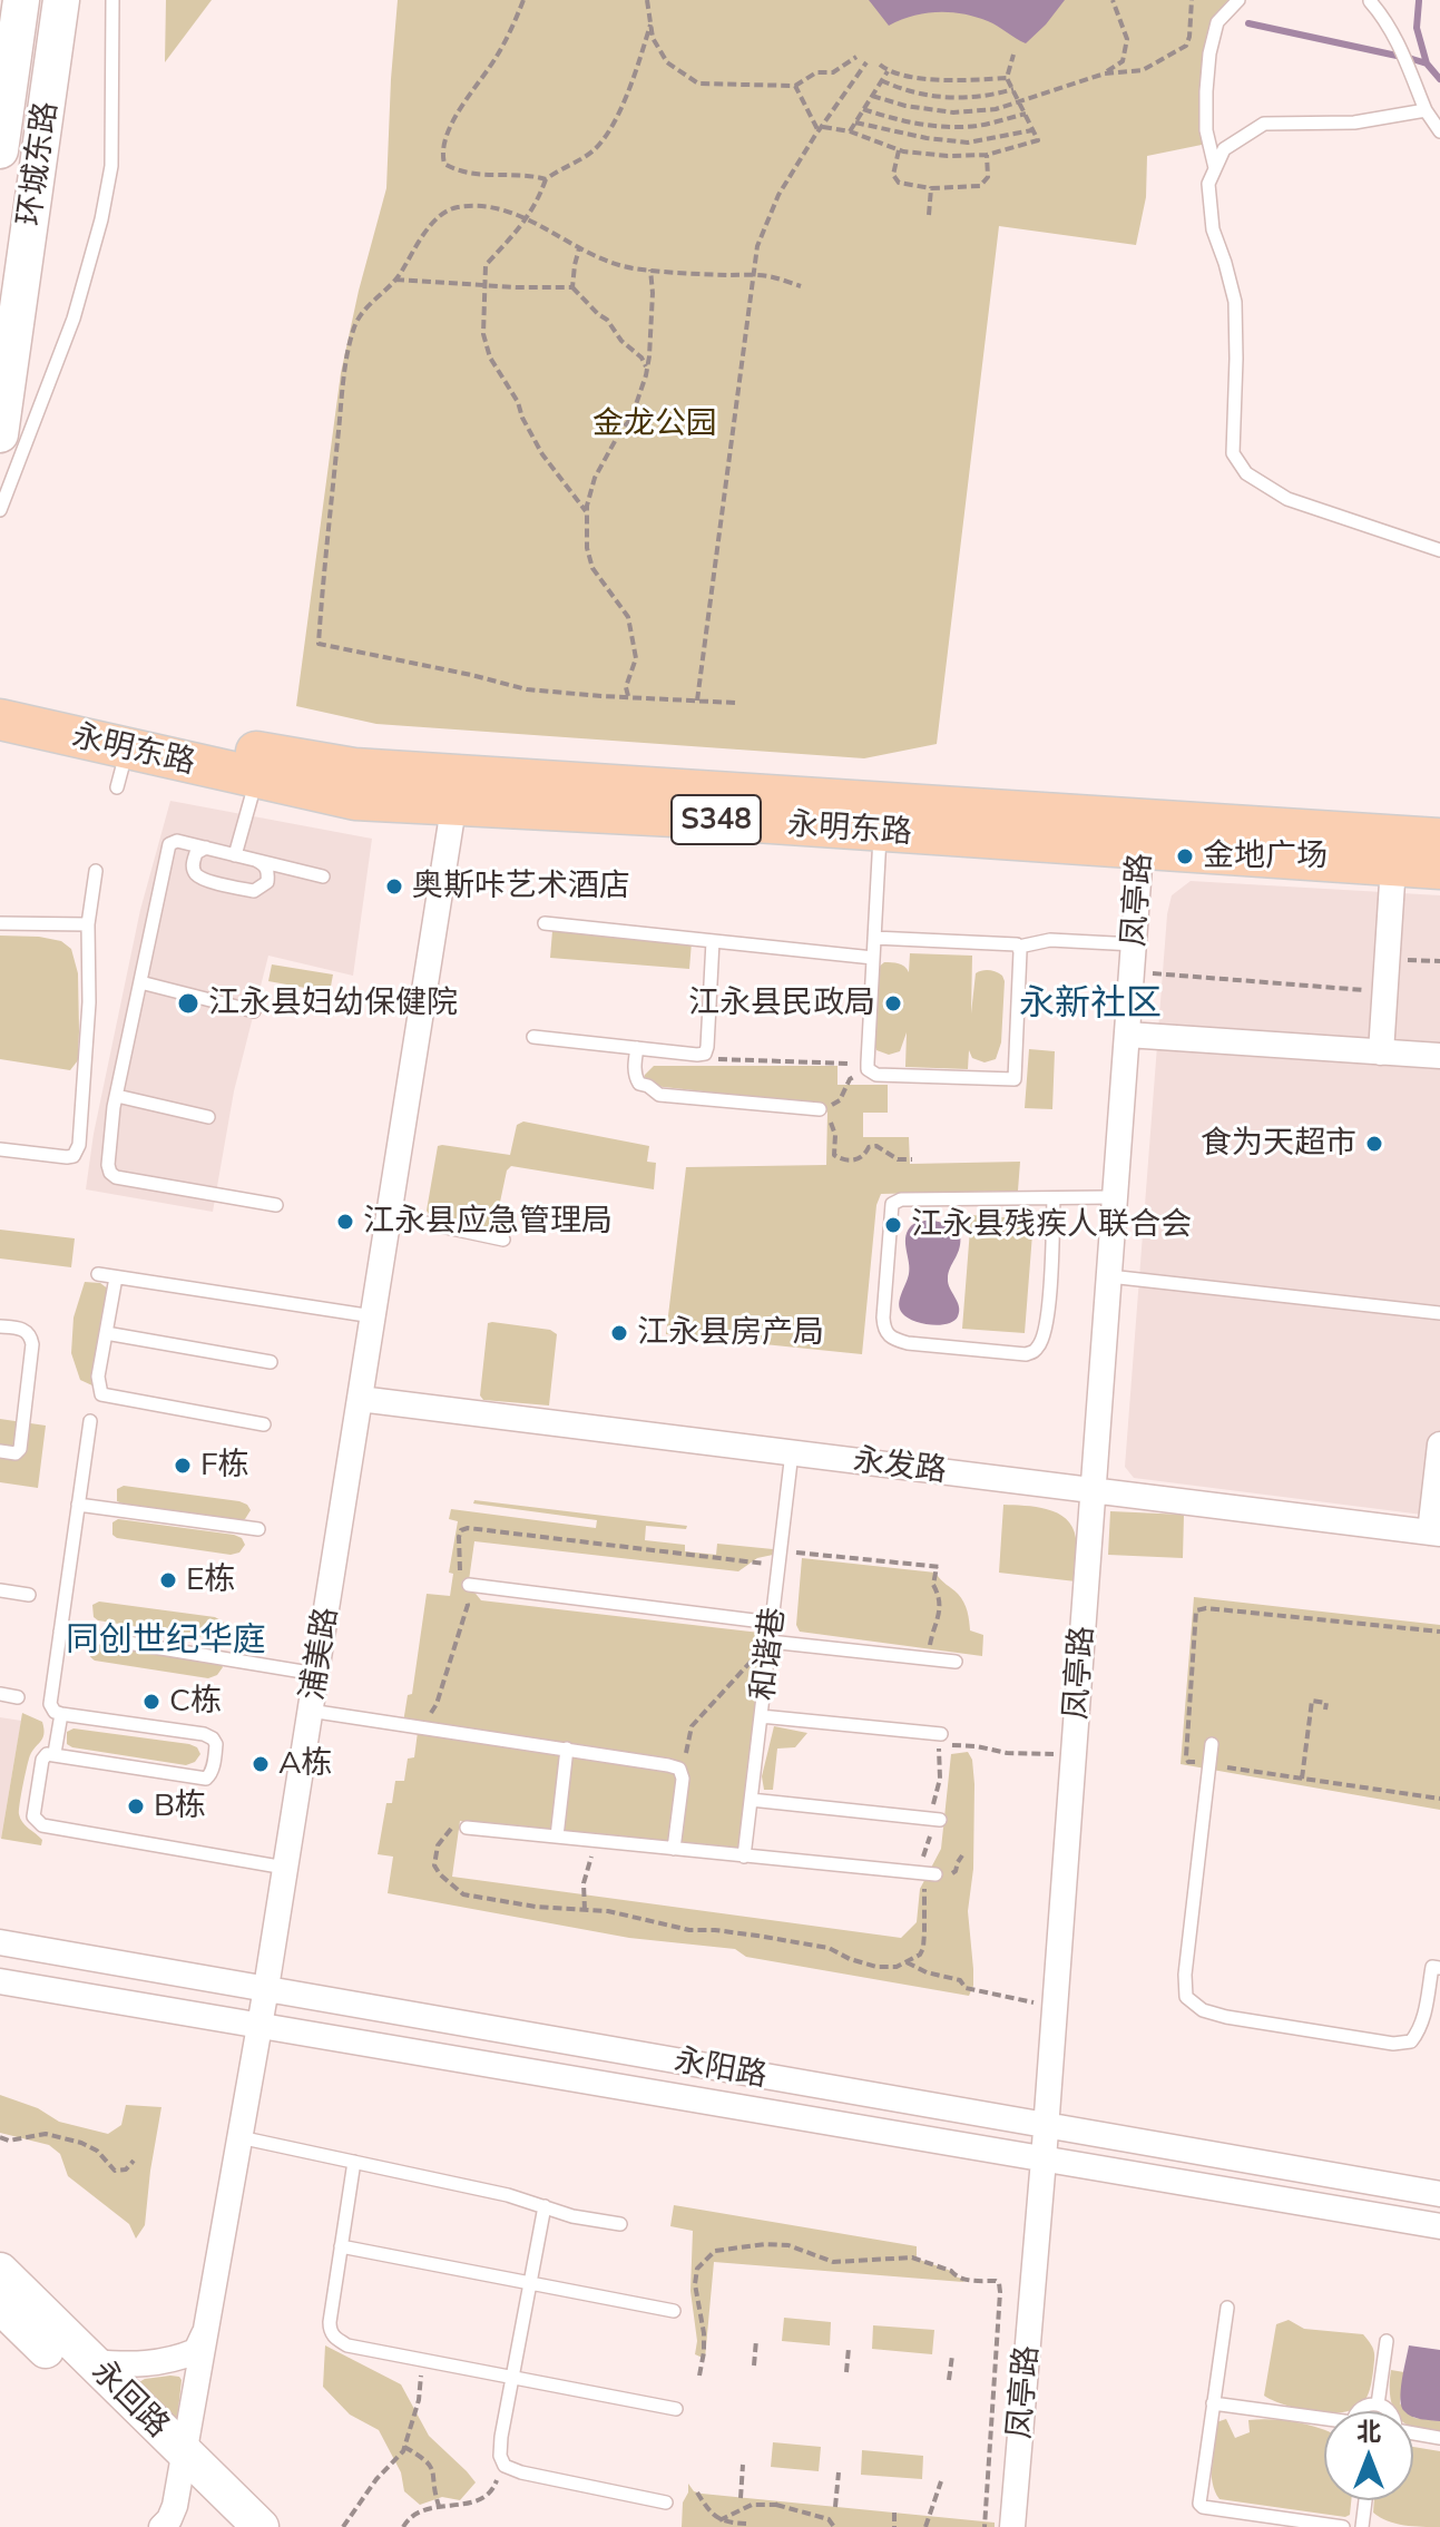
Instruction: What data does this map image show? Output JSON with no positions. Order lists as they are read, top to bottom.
{
  "streets": {
    "main road": [
      "环城东路",
      "永明东路",
      "S348",
      "永回路"
    ],
    "street": [
      "凤亭路",
      "永发路",
      "浦美路",
      "永阳路"
    ],
    "lane": ["和谐巷"]
  },
  "crossings": [
    ["永明东路", "凤亭路"],
    ["永明东路", "浦美路"],
    ["凤亭路", "永发路"],
    ["凤亭路", "永阳路"],
    ["永发路", "浦美路"],
    ["永发路", "和谐巷"],
    ["浦美路", "永阳路"],
    ["浦美路", "永回路"]
  ],
  "districts": ["永新社区", "同创世纪华庭"],
  "parks": ["金龙公园"],
  "places": [
    "金地广场",
    "奥斯咔艺术酒店",
    "江永县妇幼保健院",
    "江永县民政局",
    "食为天超市",
    "江永县应急管理局",
    "江永县残疾人联合会",
    "江永县房产局",
    "F栋",
    "E栋",
    "C栋",
    "A栋",
    "B栋"
  ],
  "north": "top"
}
